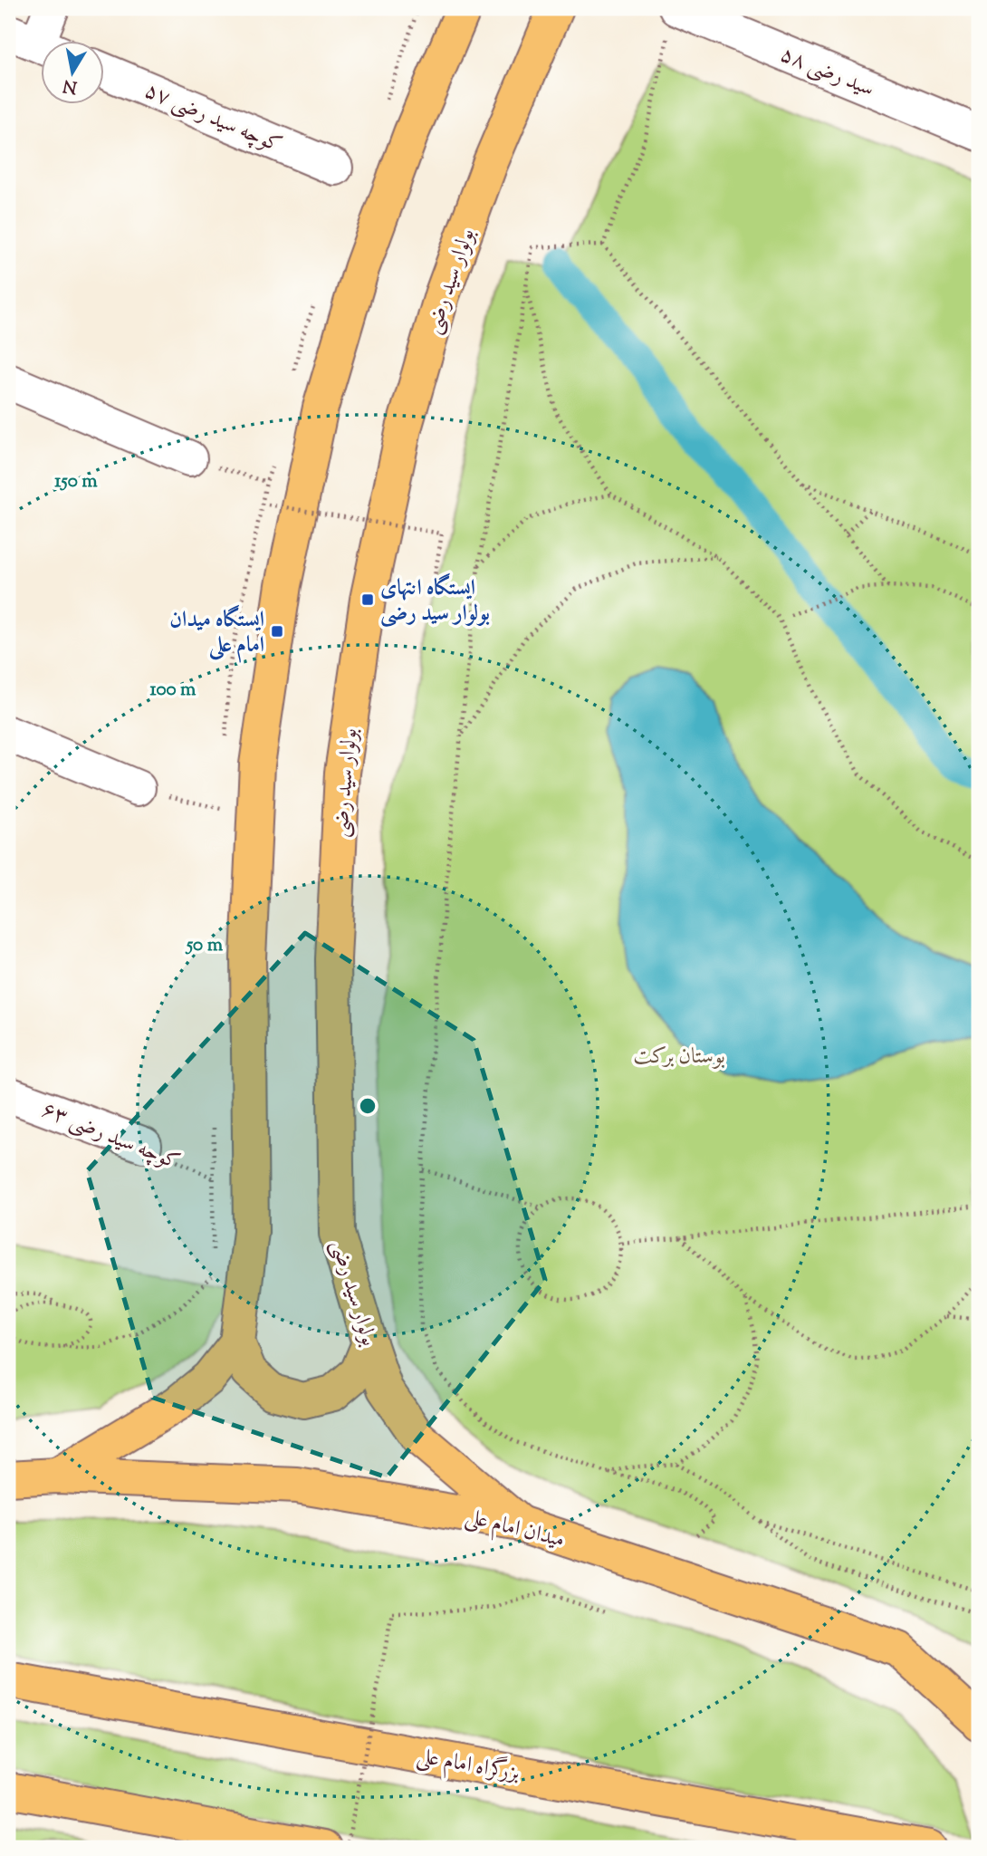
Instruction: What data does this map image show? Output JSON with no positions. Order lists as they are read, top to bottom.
{
  "streets": {
    "main road": ["بولوار سید رضی", "میدان امام علی", "بزرگراه امام علی"],
    "street": ["سید رضی ۵۸", "کوچه سید رضی ۵۷", "کوچه سید رضی ۶۳"]
  },
  "crossings": [
    ["بولوار سید رضی", "میدان امام علی"]
  ],
  "parks": ["بوستان برکت"],
  "places": {
    "transit": ["ایستگاه انتهای بولوار سید رضی", "ایستگاه میدان امام علی"]
  },
  "north": "bottom",
  "rings": ["150 m", "100 m", "50 m"]
}
